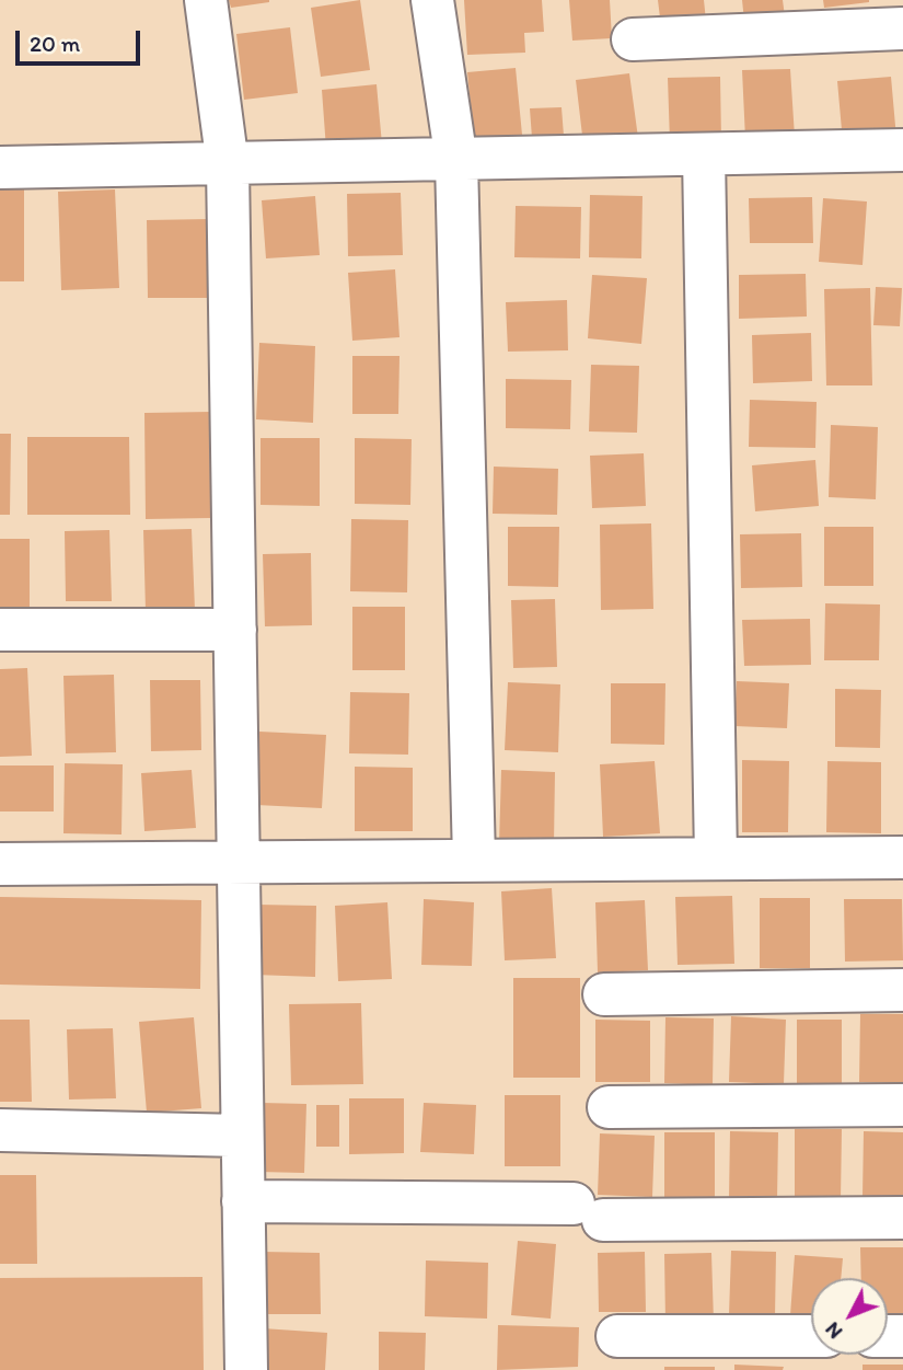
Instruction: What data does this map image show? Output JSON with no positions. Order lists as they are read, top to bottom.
{
  "scale_bar": "20 m",
  "north": "bottom left"
}
